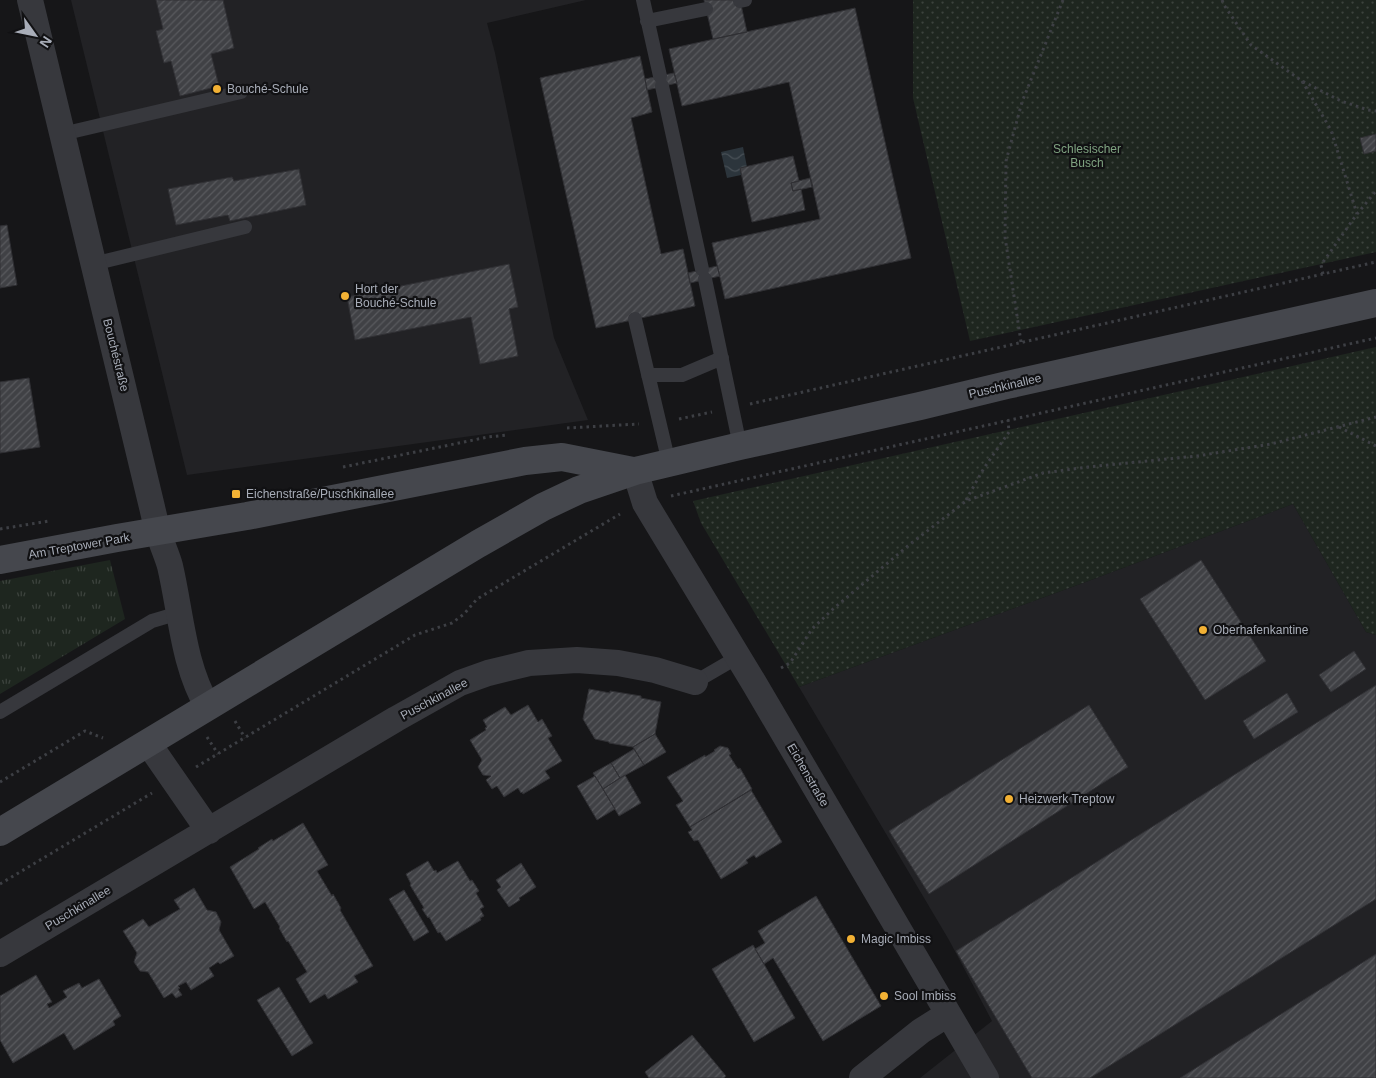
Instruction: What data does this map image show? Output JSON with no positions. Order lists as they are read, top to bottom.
{
  "streets": {
    "main road": ["Puschkinallee", "Am Treptower Park"],
    "street": ["Bouchéstraße", "Eichenstraße"]
  },
  "crossings": [
    ["Bouchéstraße", "Puschkinallee"],
    ["Bouchéstraße", "Am Treptower Park"],
    ["Puschkinallee", "Am Treptower Park"],
    ["Puschkinallee", "Eichenstraße"]
  ],
  "parks": ["Schlesischer Busch"],
  "places": {
    "other": [
      "Bouché-Schule",
      "Hort der Bouché-Schule",
      "Oberhafenkantine",
      "Heizwerk Treptow",
      "Magic Imbiss",
      "Sool Imbiss"
    ],
    "transit": ["Eichenstraße/Puschkinallee"]
  },
  "north": "bottom right"
}
